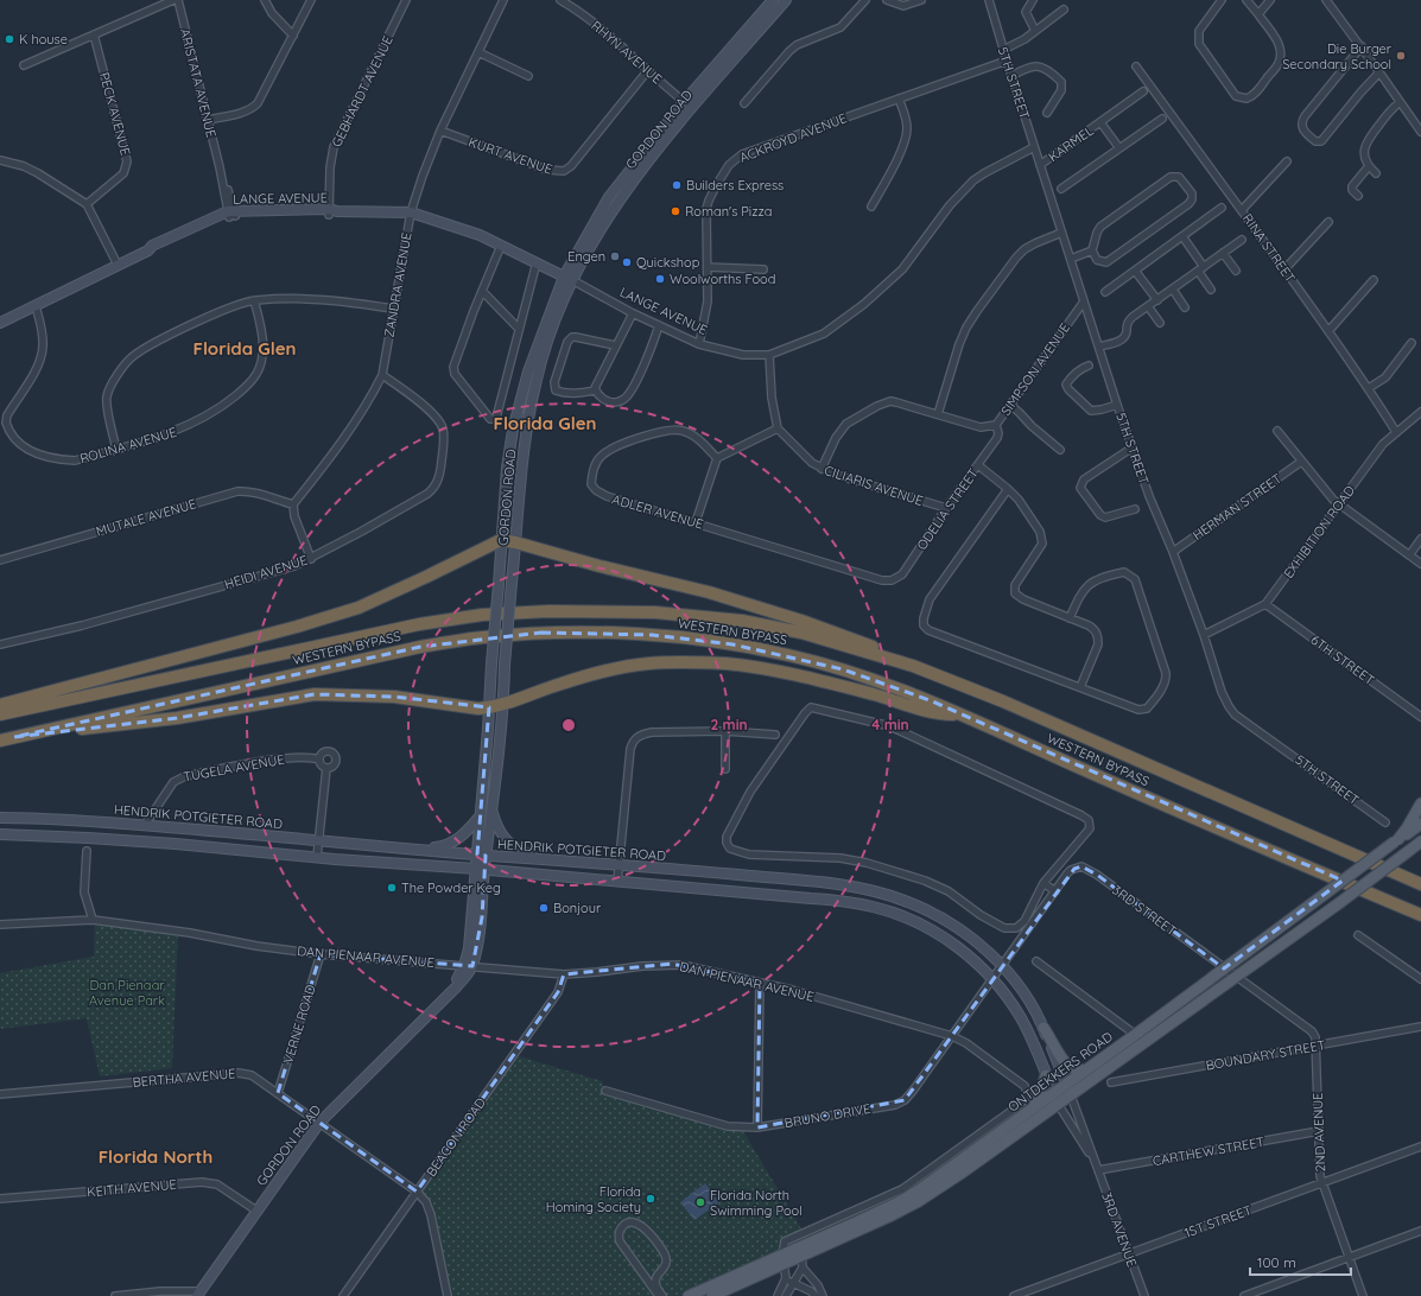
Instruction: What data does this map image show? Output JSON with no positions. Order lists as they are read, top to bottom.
{
  "streets": {
    "highway": ["WESTERN BYPASS"],
    "main road": ["ONTDEKKERS ROAD"],
    "street": [
      "RHYN AVENUE",
      "ARISTATA AVENUE",
      "5TH STREET",
      "GEBHARDT AVENUE",
      "PECK AVENUE",
      "GORDON ROAD",
      "ACKROYD AVENUE",
      "KARMEL",
      "KURT AVENUE",
      "LANGE AVENUE",
      "RINA STREET",
      "ZANDRA AVENUE",
      "SIMPSON AVENUE",
      "ROLINA AVENUE",
      "CILIARIS AVENUE",
      "HERMAN STREET",
      "ODELIA STREET",
      "ADLER AVENUE",
      "MUTALE AVENUE",
      "EXHIBITION ROAD",
      "HEIDI AVENUE",
      "6TH STREET",
      "TUGELA AVENUE",
      "HENDRIK POTGIETER ROAD",
      "3RD STREET",
      "DAN PIENAAR AVENUE",
      "VERNE ROAD",
      "BOUNDARY STREET",
      "BERTHA AVENUE",
      "BRUNO DRIVE",
      "2ND AVENUE",
      "BEACON ROAD",
      "CARTHEW STREET",
      "KEITH AVENUE",
      "1ST STREET",
      "3RD AVENUE"
    ]
  },
  "crossings": [
    ["RHYN AVENUE", "GORDON ROAD"],
    ["RHYN AVENUE", "KURT AVENUE"],
    ["ARISTATA AVENUE", "LANGE AVENUE"],
    ["5TH STREET", "ACKROYD AVENUE"],
    ["5TH STREET", "KARMEL"],
    ["5TH STREET", "LANGE AVENUE"],
    ["5TH STREET", "SIMPSON AVENUE"],
    ["5TH STREET", "HERMAN STREET"],
    ["5TH STREET", "EXHIBITION ROAD"],
    ["GEBHARDT AVENUE", "LANGE AVENUE"],
    ["GORDON ROAD", "LANGE AVENUE"],
    ["GORDON ROAD", "HENDRIK POTGIETER ROAD"],
    ["GORDON ROAD", "DAN PIENAAR AVENUE"],
    ["GORDON ROAD", "BERTHA AVENUE"],
    ["GORDON ROAD", "KEITH AVENUE"],
    ["ACKROYD AVENUE", "LANGE AVENUE"],
    ["KURT AVENUE", "ZANDRA AVENUE"],
    ["LANGE AVENUE", "ZANDRA AVENUE"],
    ["RINA STREET", "EXHIBITION ROAD"],
    ["ZANDRA AVENUE", "MUTALE AVENUE"],
    ["ZANDRA AVENUE", "HEIDI AVENUE"],
    ["SIMPSON AVENUE", "ODELIA STREET"],
    ["CILIARIS AVENUE", "ODELIA STREET"],
    ["ODELIA STREET", "ADLER AVENUE"],
    ["EXHIBITION ROAD", "6TH STREET"],
    ["TUGELA AVENUE", "HENDRIK POTGIETER ROAD"],
    ["HENDRIK POTGIETER ROAD", "3RD STREET"],
    ["HENDRIK POTGIETER ROAD", "ONTDEKKERS ROAD"],
    ["HENDRIK POTGIETER ROAD", "3RD AVENUE"],
    ["3RD STREET", "BOUNDARY STREET"],
    ["3RD STREET", "ONTDEKKERS ROAD"],
    ["3RD STREET", "BRUNO DRIVE"],
    ["3RD STREET", "2ND AVENUE"],
    ["DAN PIENAAR AVENUE", "VERNE ROAD"],
    ["DAN PIENAAR AVENUE", "ONTDEKKERS ROAD"],
    ["DAN PIENAAR AVENUE", "BRUNO DRIVE"],
    ["DAN PIENAAR AVENUE", "BEACON ROAD"],
    ["VERNE ROAD", "BERTHA AVENUE"],
    ["BOUNDARY STREET", "2ND AVENUE"],
    ["ONTDEKKERS ROAD", "3RD AVENUE"],
    ["BERTHA AVENUE", "BEACON ROAD"],
    ["2ND AVENUE", "CARTHEW STREET"],
    ["2ND AVENUE", "1ST STREET"],
    ["CARTHEW STREET", "3RD AVENUE"],
    ["1ST STREET", "3RD AVENUE"]
  ],
  "districts": ["Florida Glen", "Florida Glen", "Florida North"],
  "parks": ["Dan Pienaar Avenue Park"],
  "places": [
    "K house",
    "Die Burger Secondary School",
    "Builders Express",
    "Roman's Pizza",
    "Engen",
    "Quickshop",
    "Woolworths Food",
    "The Powder Keg",
    "Bonjour",
    "Florida Homing Society",
    "Florida North Swimming Pool"
  ],
  "scale_bar": "100 m",
  "rings": ["2 min", "4 min"]
}
